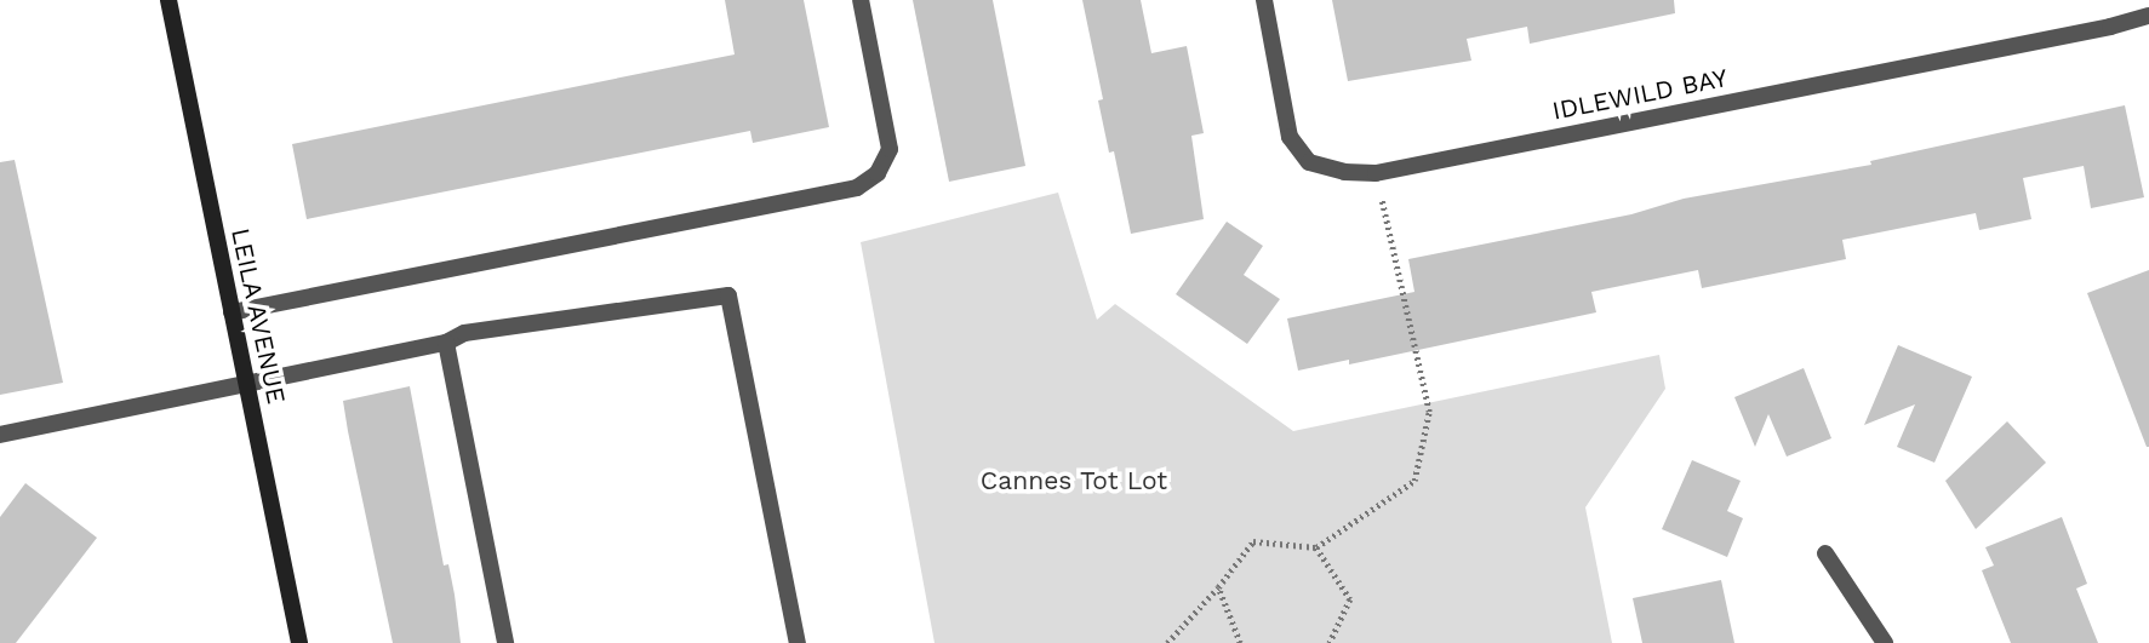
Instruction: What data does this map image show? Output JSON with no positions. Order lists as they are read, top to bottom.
{
  "streets": {
    "street": ["IDLEWILD BAY", "LEILA AVENUE"]
  },
  "parks": ["Cannes Tot Lot"]
}
